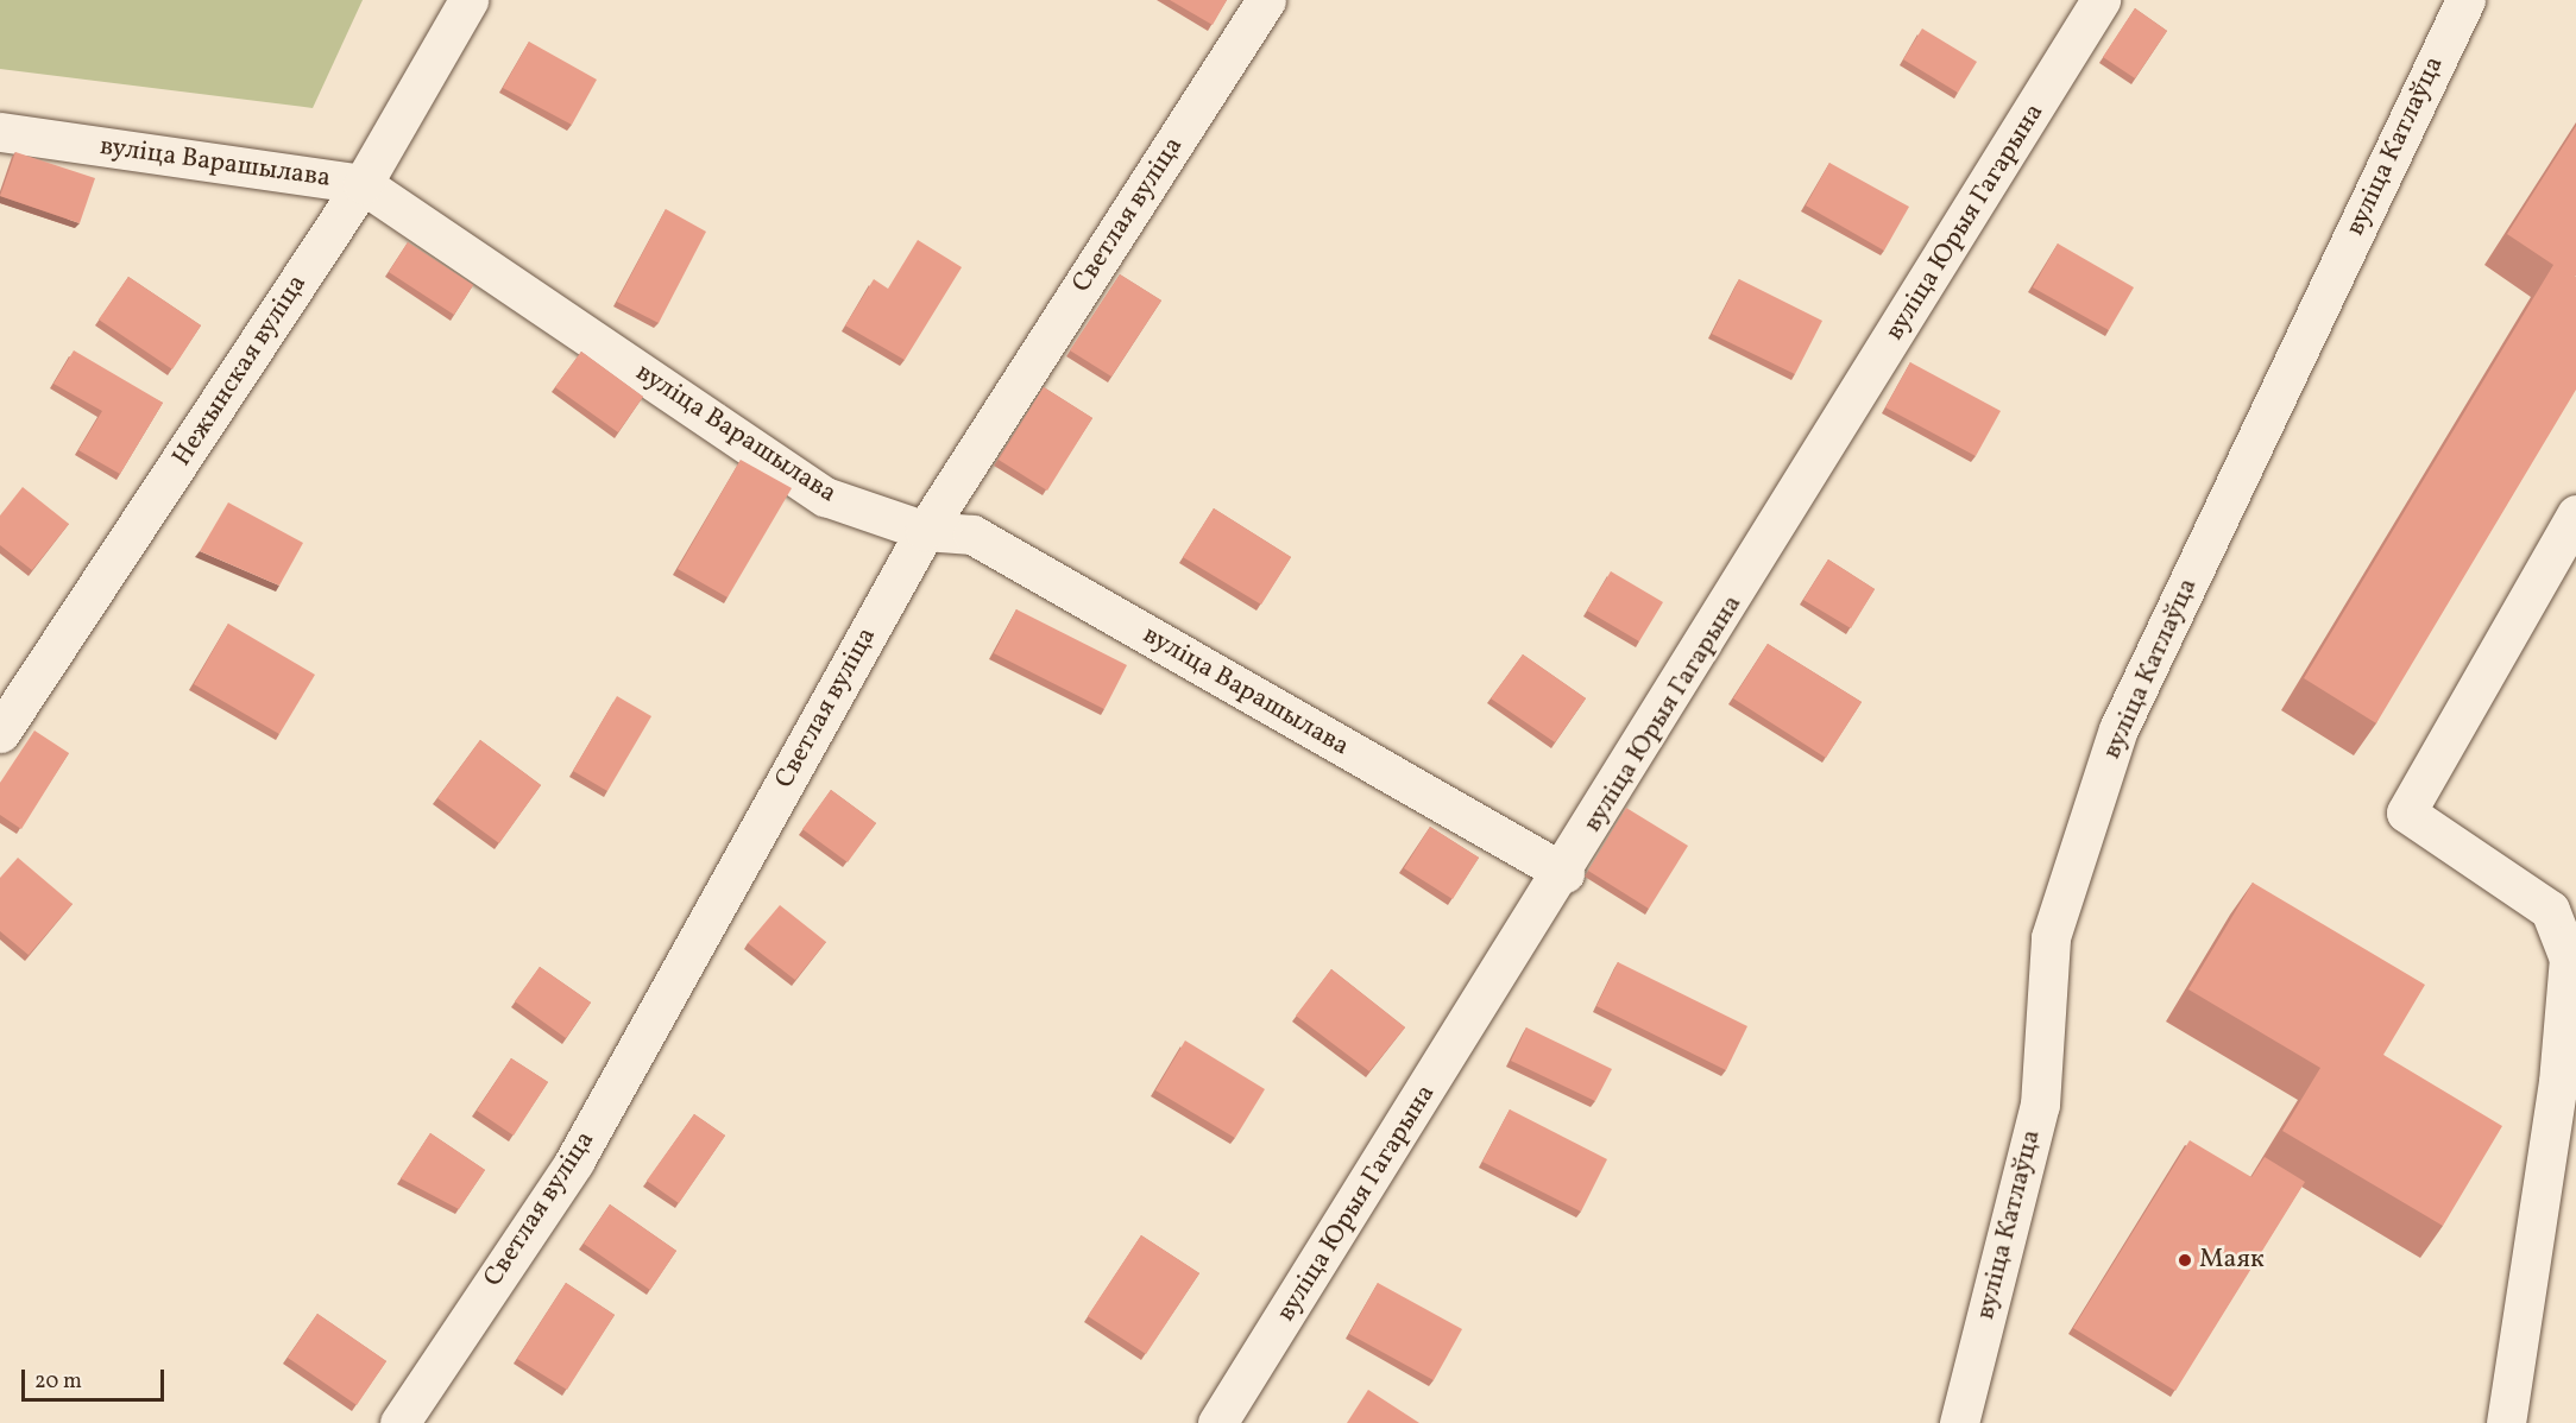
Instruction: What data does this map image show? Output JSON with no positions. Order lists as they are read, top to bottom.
{
  "streets": {
    "street": [
      "вуліца Катлаўца",
      "вуліца Варашылава",
      "Светлая вуліца",
      "вуліца Юрыя Гагарына",
      "Нежынская вуліца"
    ]
  },
  "crossings": [
    ["вуліца Варашылава", "Светлая вуліца"],
    ["вуліца Варашылава", "вуліца Юрыя Гагарына"],
    ["вуліца Варашылава", "Нежынская вуліца"]
  ],
  "places": ["Маяк"],
  "scale_bar": "20 m"
}
